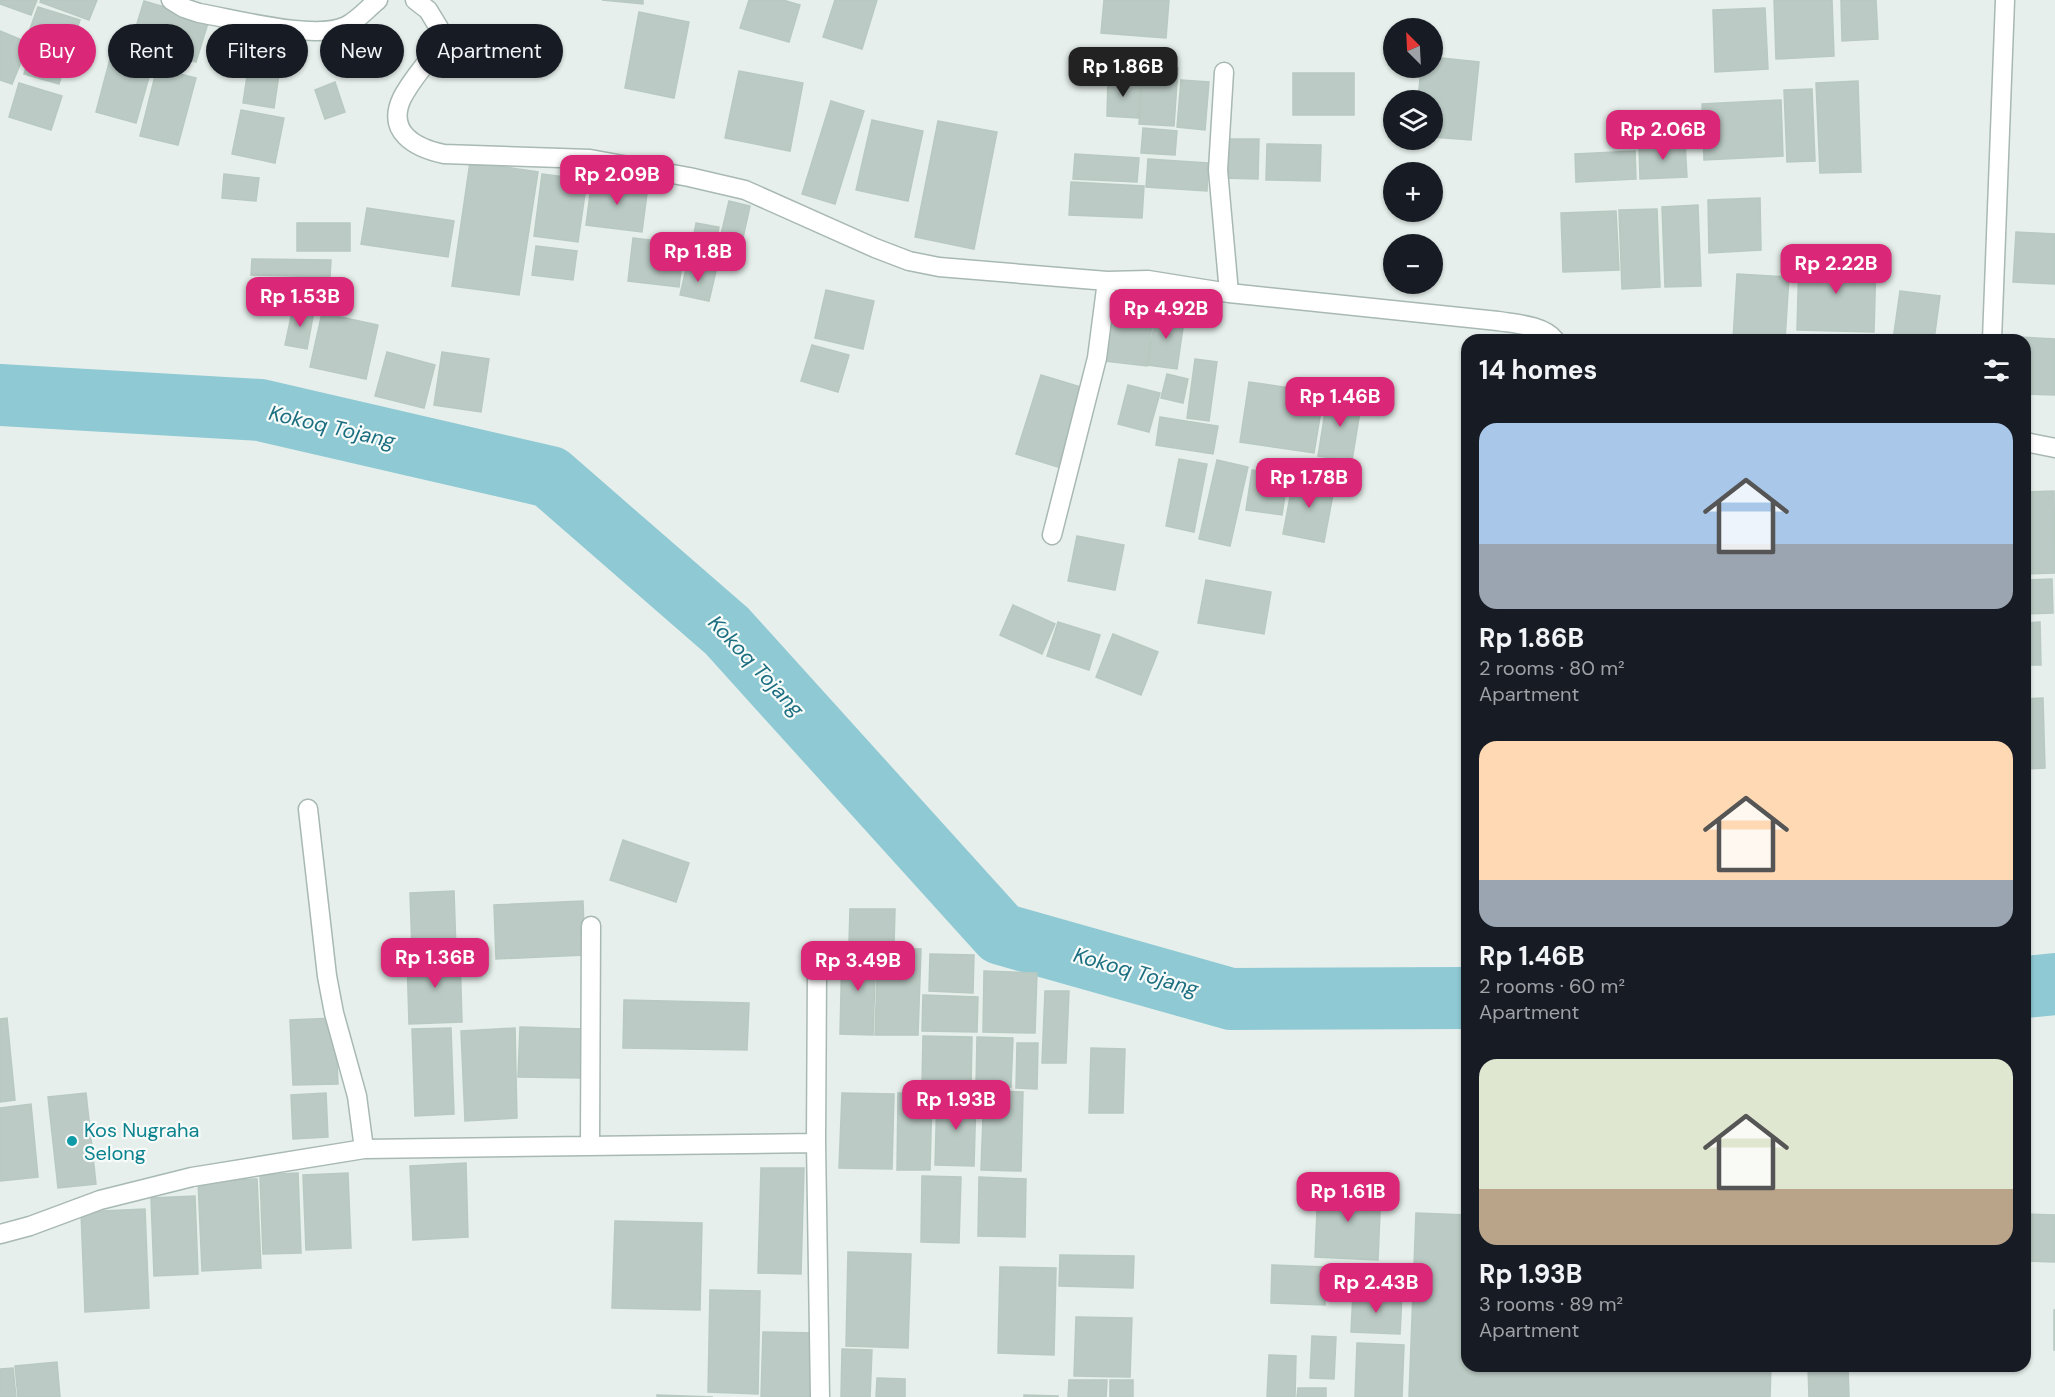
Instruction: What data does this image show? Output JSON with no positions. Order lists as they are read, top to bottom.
{
  "water": ["Kokoq Tojang"],
  "places": ["Kos Nugraha Selong"],
  "north": "top left",
  "page": {
    "map_buttons": ["+", "−"],
    "chip": [
      "Buy",
      "Rent",
      "Filters",
      "New",
      "Apartment"
    ],
    "price": [
      "Rp 1.86B",
      "Rp 2.06B",
      "Rp 2.09B",
      "Rp 1.8B",
      "Rp 2.22B",
      "Rp 1.53B",
      "Rp 4.92B",
      "Rp 1.46B",
      "Rp 1.78B",
      "Rp 1.36B",
      "Rp 3.49B",
      "Rp 1.93B",
      "Rp 1.61B",
      "Rp 2.43B"
    ],
    "heading": "14 homes",
    "list": [
      {
        "name": "Rp 1.86B",
        "note": "2 rooms · 80 m² · Apartment"
      },
      {
        "name": "Rp 1.46B",
        "note": "2 rooms · 60 m² · Apartment"
      },
      {
        "name": "Rp 1.93B",
        "note": "3 rooms · 89 m² · Apartment"
      }
    ]
  }
}
